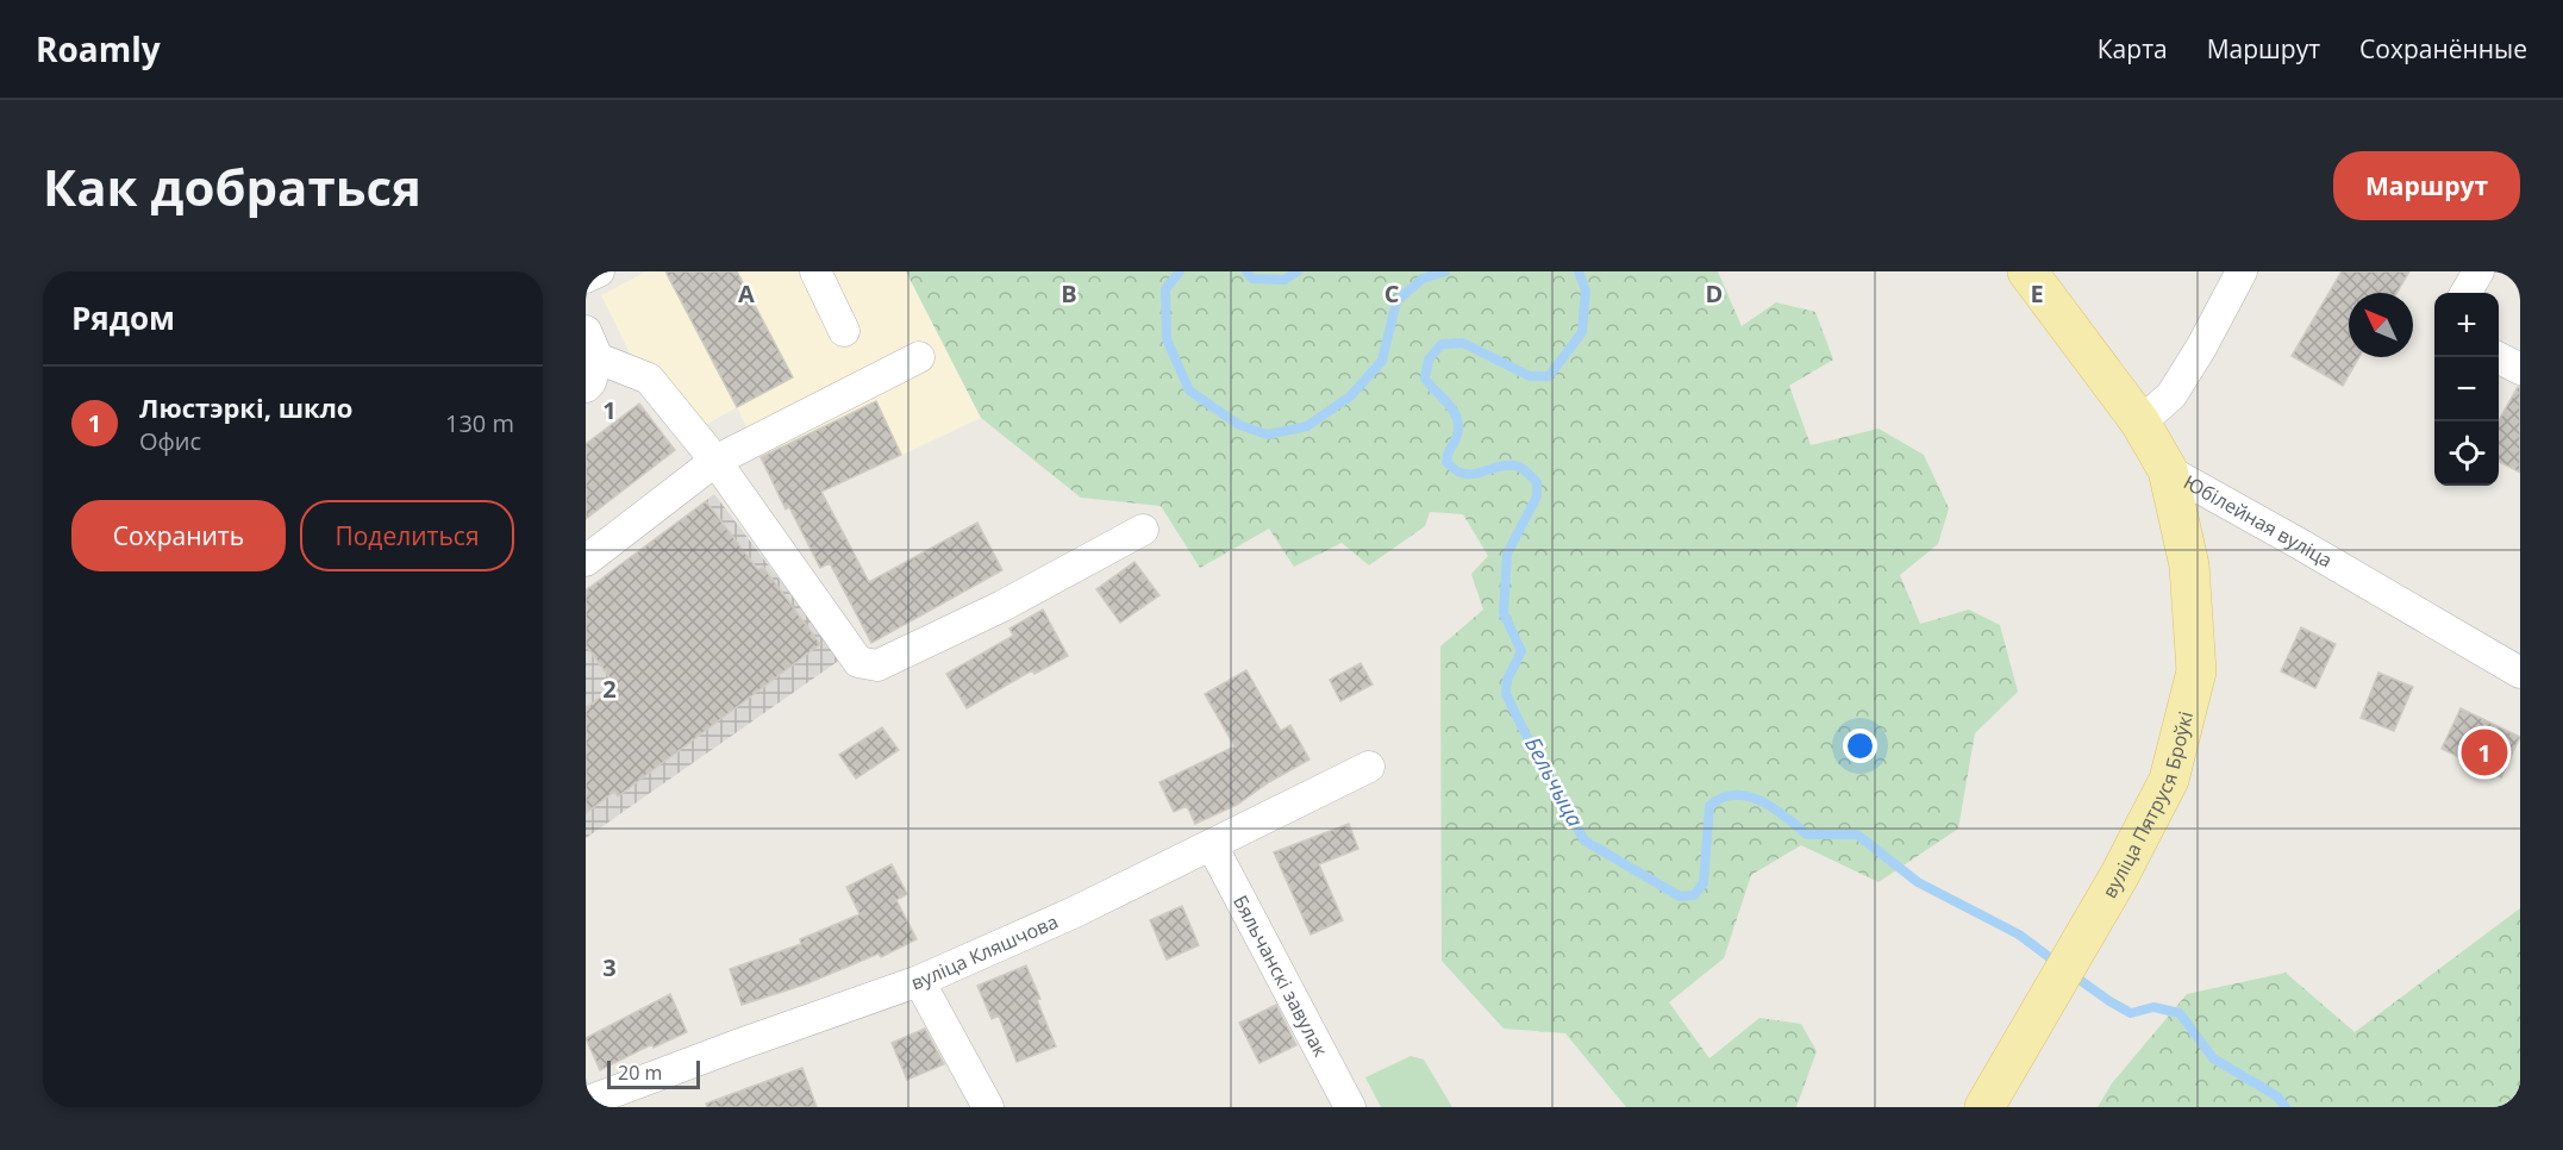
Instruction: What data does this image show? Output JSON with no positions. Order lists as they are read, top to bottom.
{
  "streets": {
    "main road": ["Юбілейная вуліца", "вуліца Пятруся Броўкі"],
    "street": ["вуліца Кляшчова", "Бяльчанскі завулак"]
  },
  "crossings": [
    ["Юбілейная вуліца", "вуліца Пятруся Броўкі"],
    ["вуліца Кляшчова", "Бяльчанскі завулак"]
  ],
  "water": ["Бельчыца"],
  "scale_bar": "20 m",
  "north": "top left",
  "page": {
    "header": "Roamly",
    "nav": ["Карта", "Маршрут", "Сохранённые"],
    "buttons": [
      "Маршрут",
      ["Сохранить", "Поделиться"]
    ],
    "title": "Как добраться",
    "heading": "Рядом",
    "map_buttons": ["+", "−"],
    "list": [
      {
        "mark": "1",
        "name": "Люстэркі, шкло",
        "note": "Офис",
        "value": "130 m"
      }
    ],
    "pins": "1",
    "scale": "20 m"
  },
  "grid": {
    "columns": [
      "A",
      "B",
      "C",
      "D",
      "E"
    ],
    "rows": ["1", "2", "3"]
  }
}
